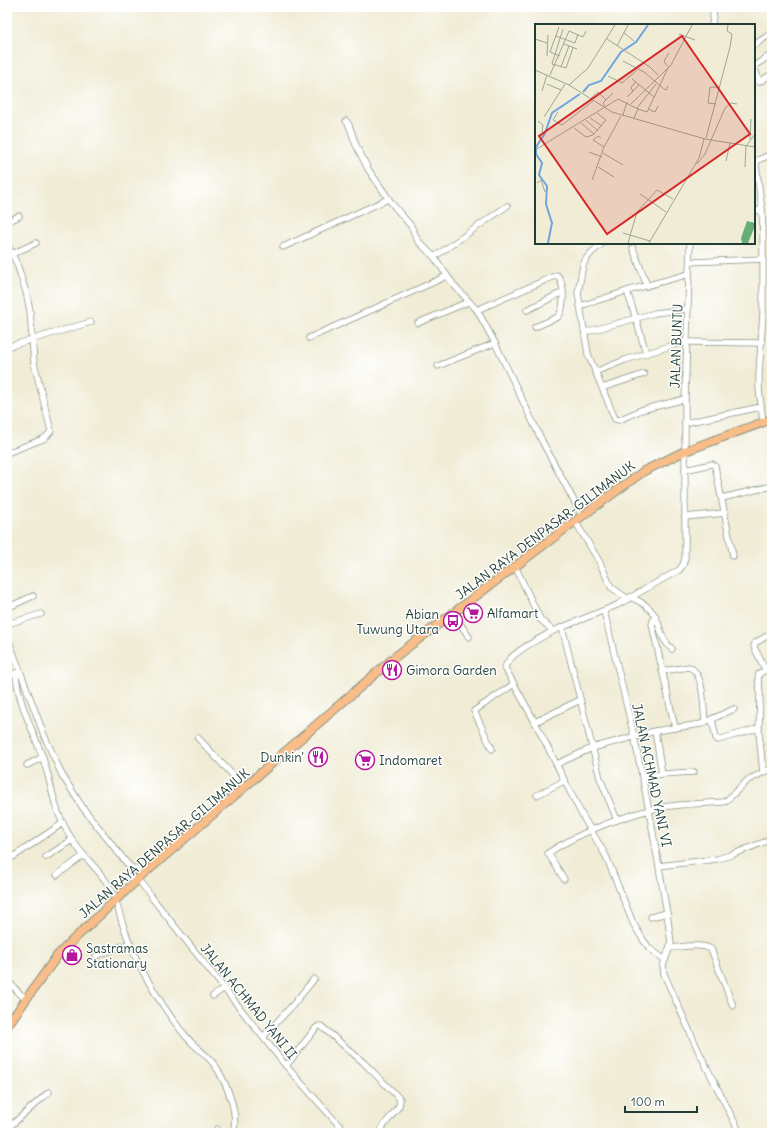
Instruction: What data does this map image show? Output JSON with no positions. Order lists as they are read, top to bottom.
{
  "streets": {
    "highway": ["JALAN RAYA DENPASAR-GILIMANUK"],
    "street": ["JALAN BUNTU", "JALAN ACHMAD YANI VI", "JALAN ACHMAD YANI II"]
  },
  "crossings": [
    ["JALAN BUNTU", "JALAN RAYA DENPASAR-GILIMANUK"],
    ["JALAN RAYA DENPASAR-GILIMANUK", "JALAN ACHMAD YANI II"]
  ],
  "places": {
    "supermarket": ["Alfamart", "Indomaret"],
    "bus stop": ["Abian Tuwung Utara"],
    "restaurant": ["Gimora Garden", "Dunkin'"],
    "shop": ["Sastramas Stationary"]
  },
  "scale_bar": "100 m"
}
